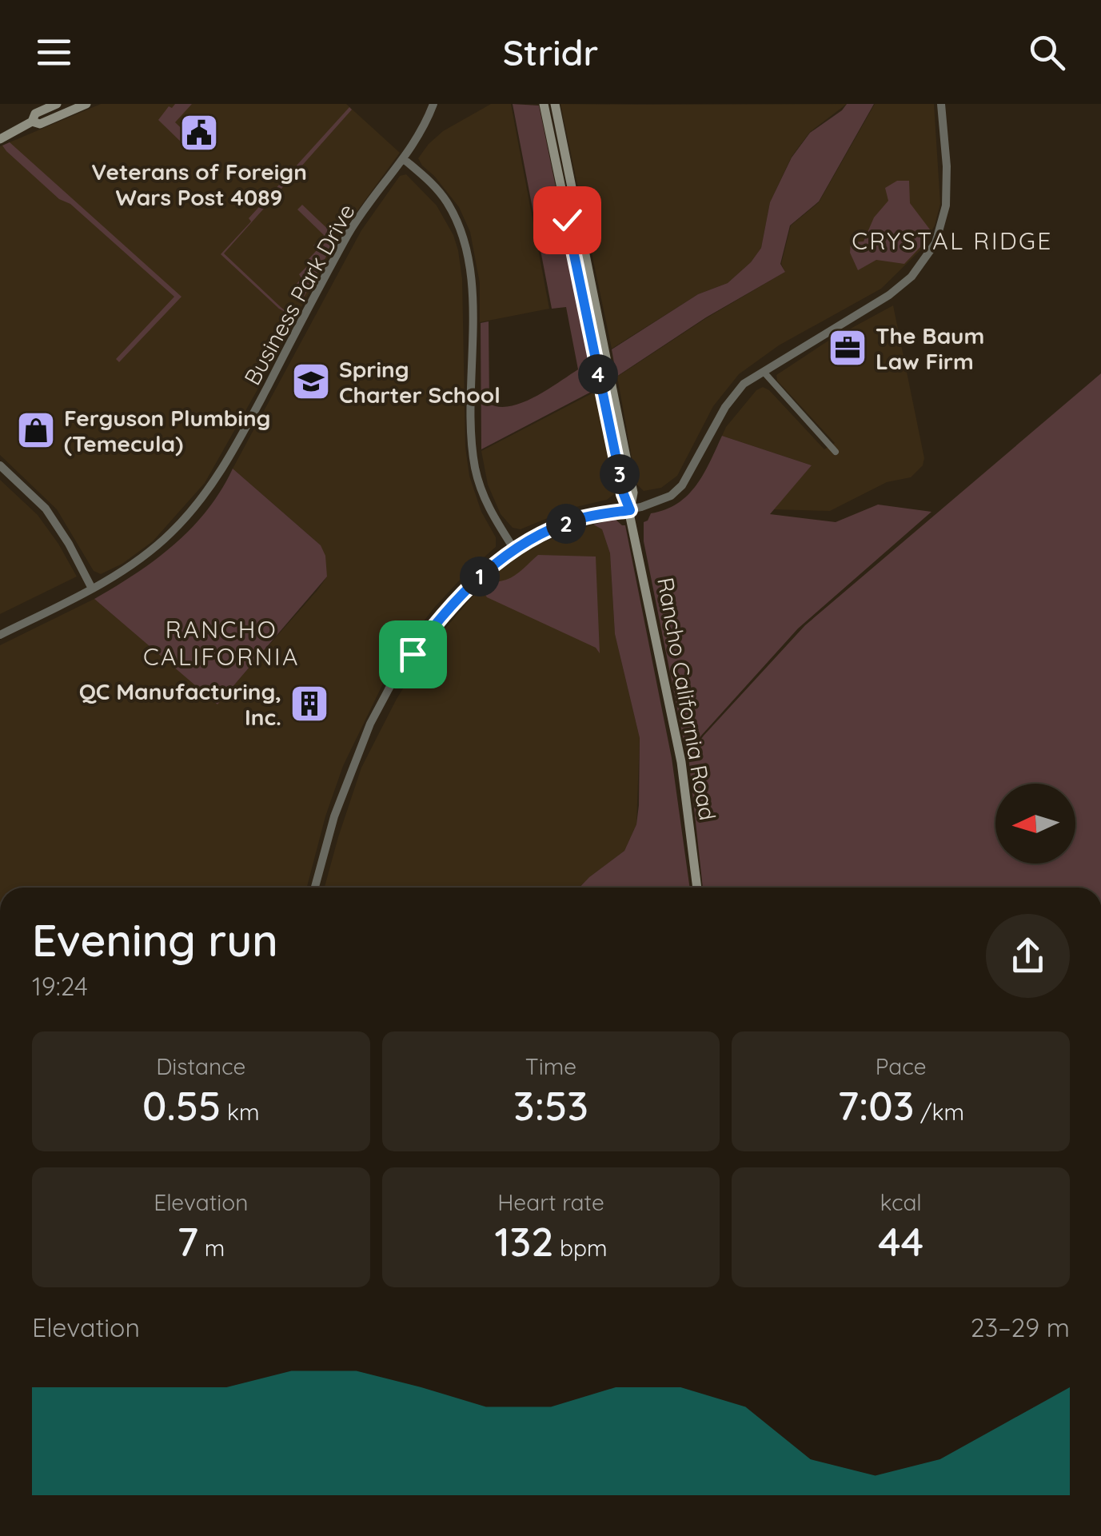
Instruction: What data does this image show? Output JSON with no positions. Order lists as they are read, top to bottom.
{
  "streets": {
    "main road": ["Rancho California Road"],
    "street": ["Business Park Drive"]
  },
  "districts": ["CRYSTAL RIDGE", "RANCHO CALIFORNIA"],
  "places": {
    "public building": ["Veterans of Foreign Wars Post 4089"],
    "office": ["The Baum Law Firm"],
    "school or university": ["Spring Charter School"],
    "shop": ["Ferguson Plumbing (Temecula)"],
    "building": ["QC Manufacturing, Inc."]
  },
  "north": "left",
  "page": {
    "header": "Stridr",
    "pins": [
      "4",
      "3",
      "2",
      "1"
    ],
    "heading": ["Evening run", "19:24"],
    "stats": [
      ["Distance", "0.55 km"],
      ["Time", "3:53"],
      ["Pace", "7:03 /km"],
      ["Elevation", "7 m"],
      ["Heart rate", "132 bpm"],
      ["kcal", "44"]
    ],
    "chart": ["Elevation", "23–29 m"]
  }
}
